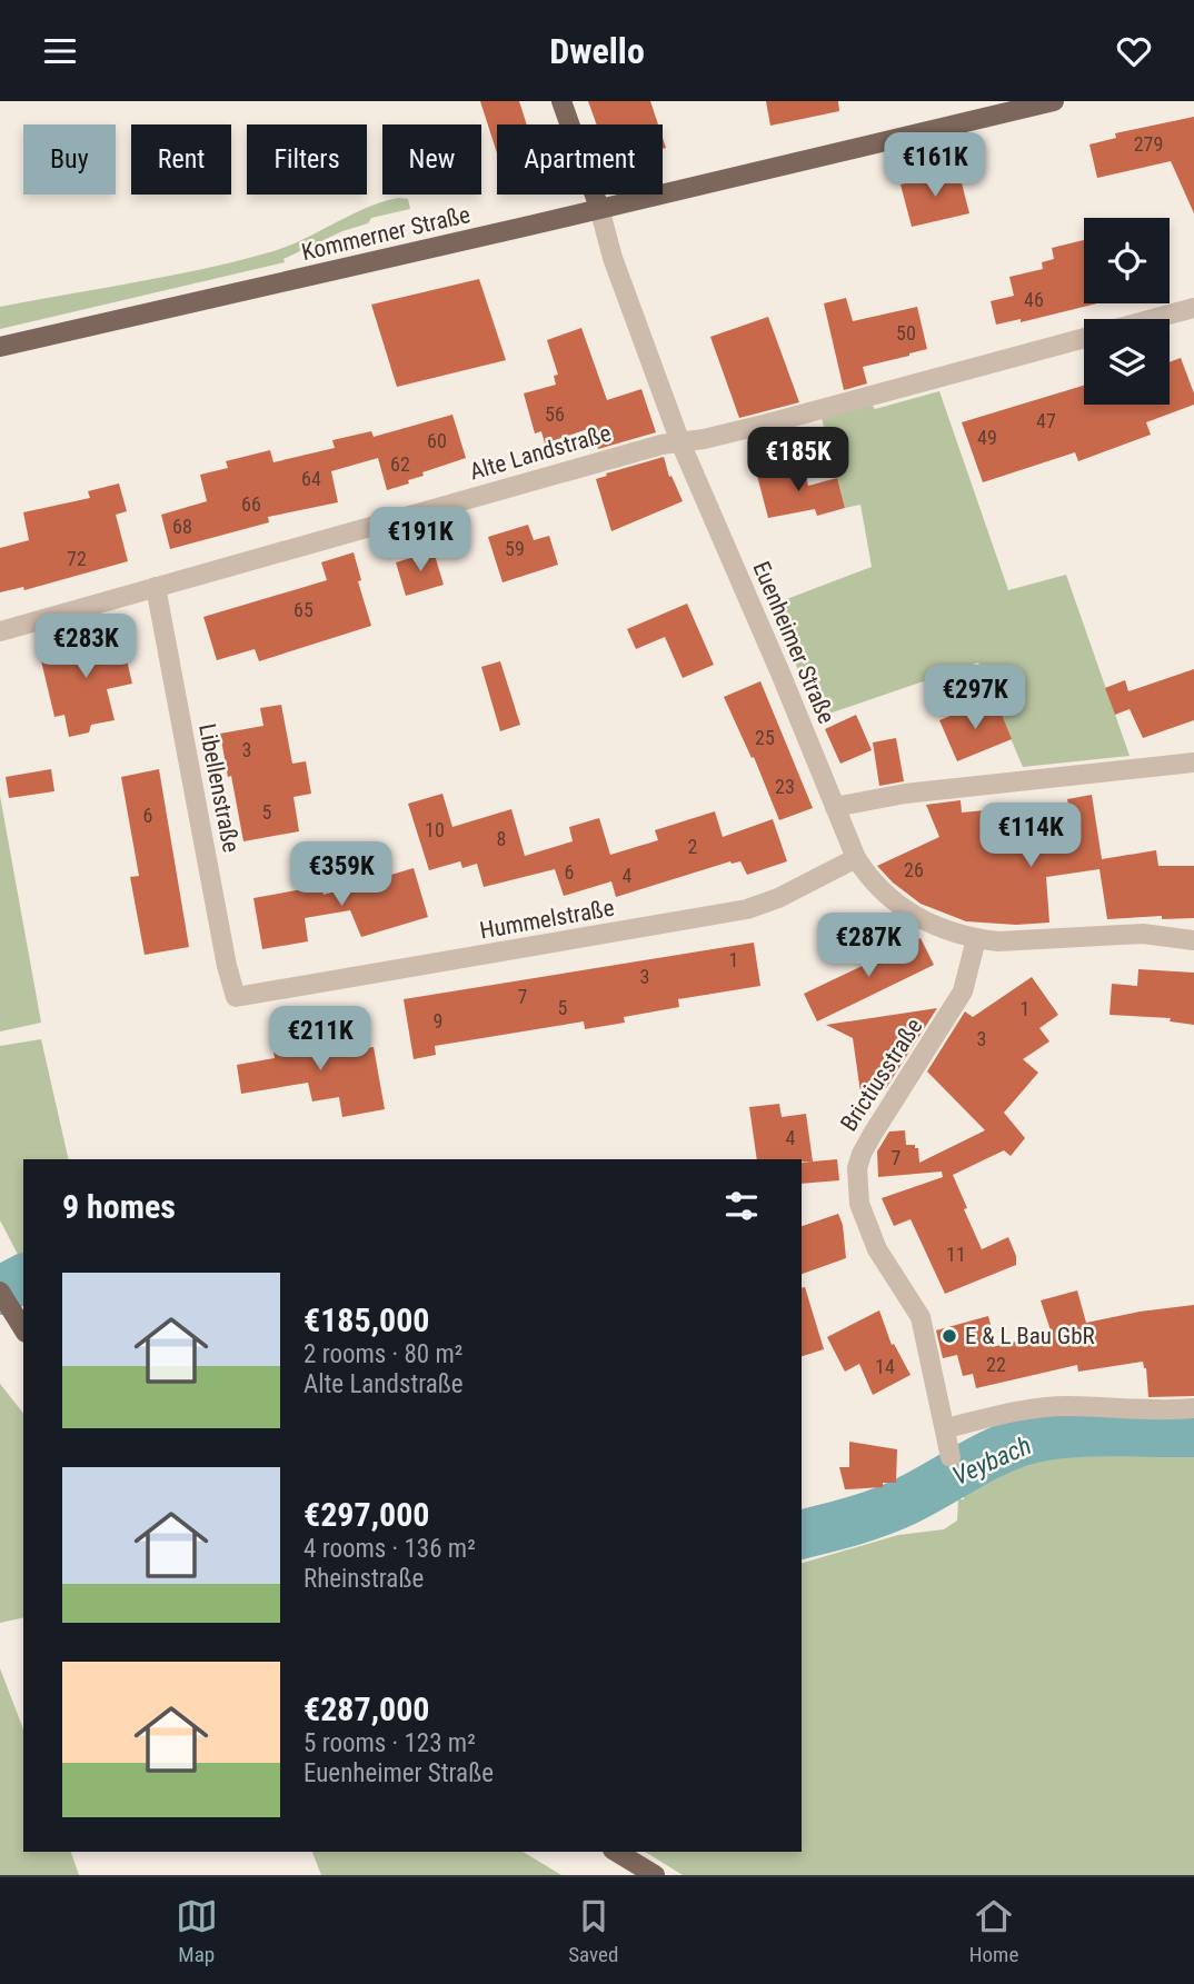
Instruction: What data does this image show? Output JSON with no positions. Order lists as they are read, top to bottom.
{
  "streets": {
    "main road": ["Kommerner Straße", "Euenheimer Straße"],
    "street": [
      "Alte Landstraße",
      "Libellenstraße",
      "Hummelstraße",
      "Brictiusstraße"
    ]
  },
  "crossings": [
    ["Kommerner Straße", "Euenheimer Straße"],
    ["Alte Landstraße", "Euenheimer Straße"],
    ["Alte Landstraße", "Libellenstraße"],
    ["Euenheimer Straße", "Hummelstraße"],
    ["Euenheimer Straße", "Brictiusstraße"],
    ["Libellenstraße", "Hummelstraße"]
  ],
  "water": ["Veybach"],
  "places": ["E & L Bau GbR"],
  "house_numbers": [
    "279",
    "46",
    "50",
    "56",
    "47",
    "49",
    "60",
    "62",
    "64",
    "66",
    "68",
    "59",
    "72",
    "65",
    "25",
    "3",
    "23",
    "5",
    "6",
    "10",
    "8",
    "2",
    "26",
    "6",
    "4",
    "1",
    "3",
    "7",
    "5",
    "1",
    "9",
    "3",
    "4",
    "7",
    "11",
    "22",
    "14"
  ],
  "page": {
    "header": "Dwello",
    "chip": [
      "Buy",
      "Rent",
      "Filters",
      "New",
      "Apartment"
    ],
    "price": [
      "€161K",
      "€185K",
      "€191K",
      "€283K",
      "€297K",
      "€114K",
      "€359K",
      "€287K",
      "€211K"
    ],
    "heading": "9 homes",
    "list": [
      {
        "name": "€185,000",
        "note": "2 rooms · 80 m² · Alte Landstraße"
      },
      {
        "name": "€297,000",
        "note": "4 rooms · 136 m² · Rheinstraße"
      },
      {
        "name": "€287,000",
        "note": "5 rooms · 123 m² · Euenheimer Straße"
      }
    ],
    "tabs": ["Map", "Saved", "Home"]
  }
}
